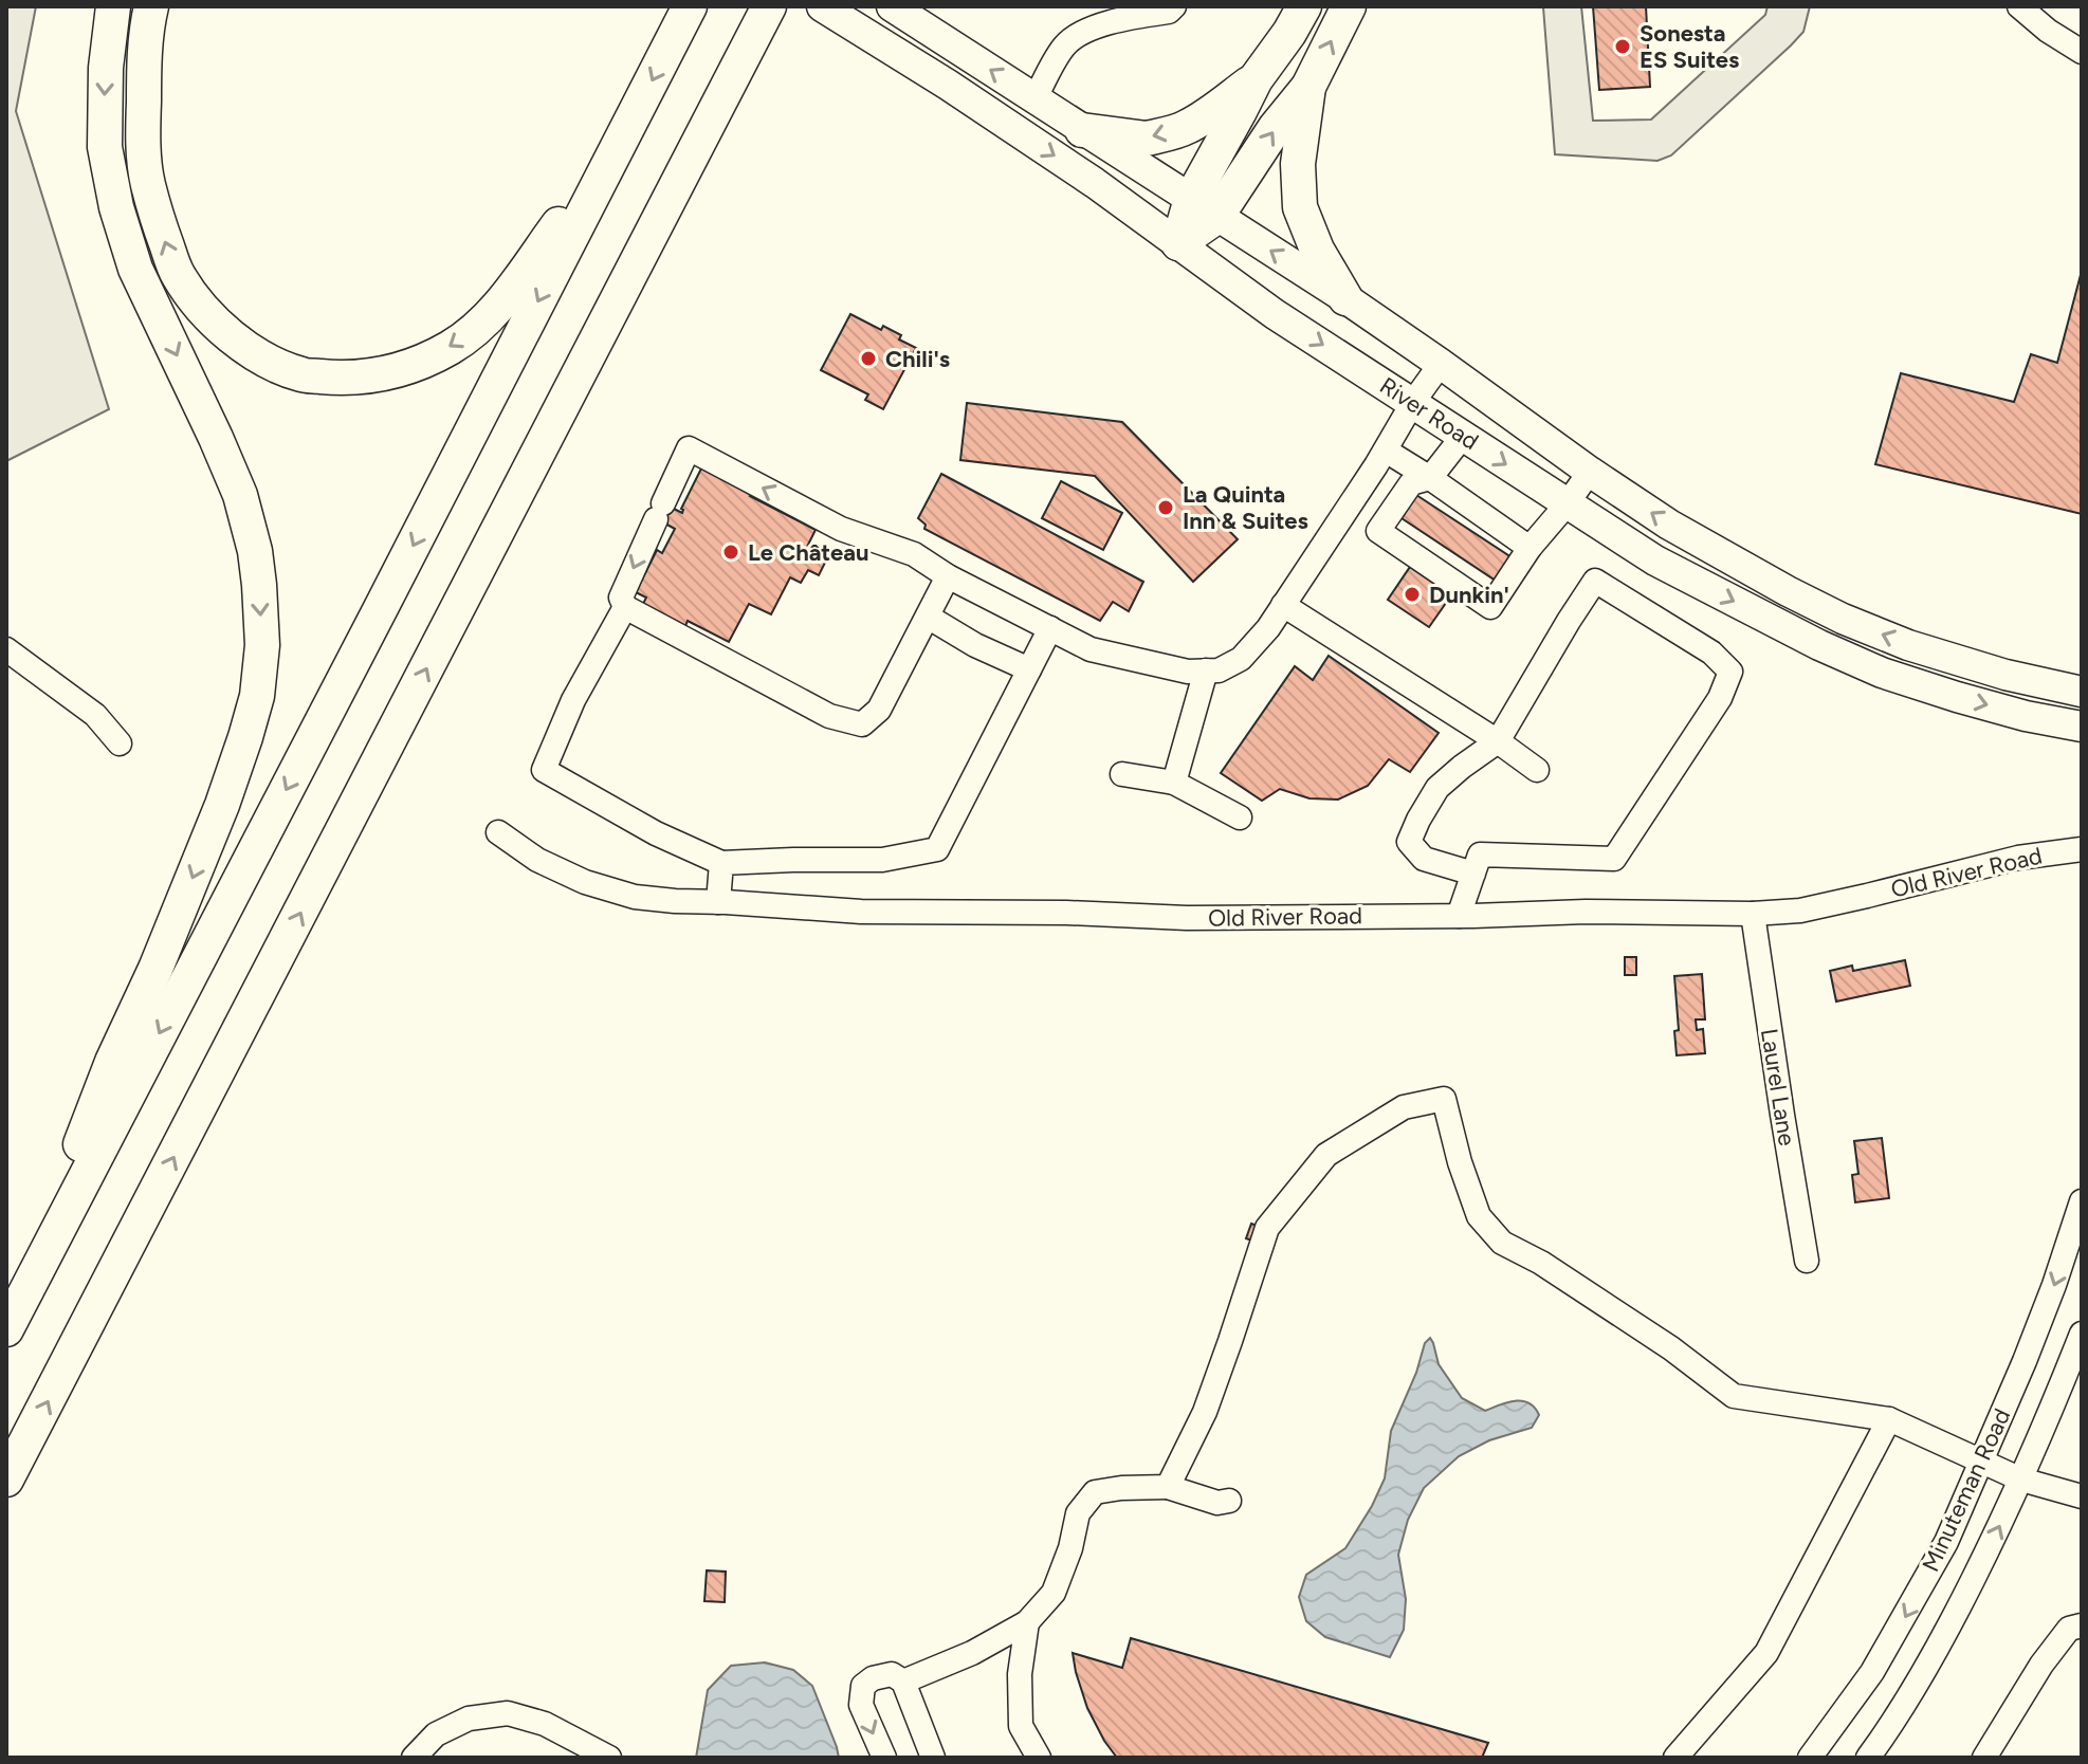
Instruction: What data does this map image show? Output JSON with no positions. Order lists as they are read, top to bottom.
{
  "streets": {
    "main road": ["River Road"],
    "street": ["Old River Road", "Laurel Lane", "Minuteman Road"]
  },
  "crossings": [
    ["Old River Road", "Laurel Lane"]
  ],
  "places": [
    "Sonesta ES Suites",
    "Chili's",
    "La Quinta Inn & Suites",
    "Le Château",
    "Dunkin'"
  ]
}
